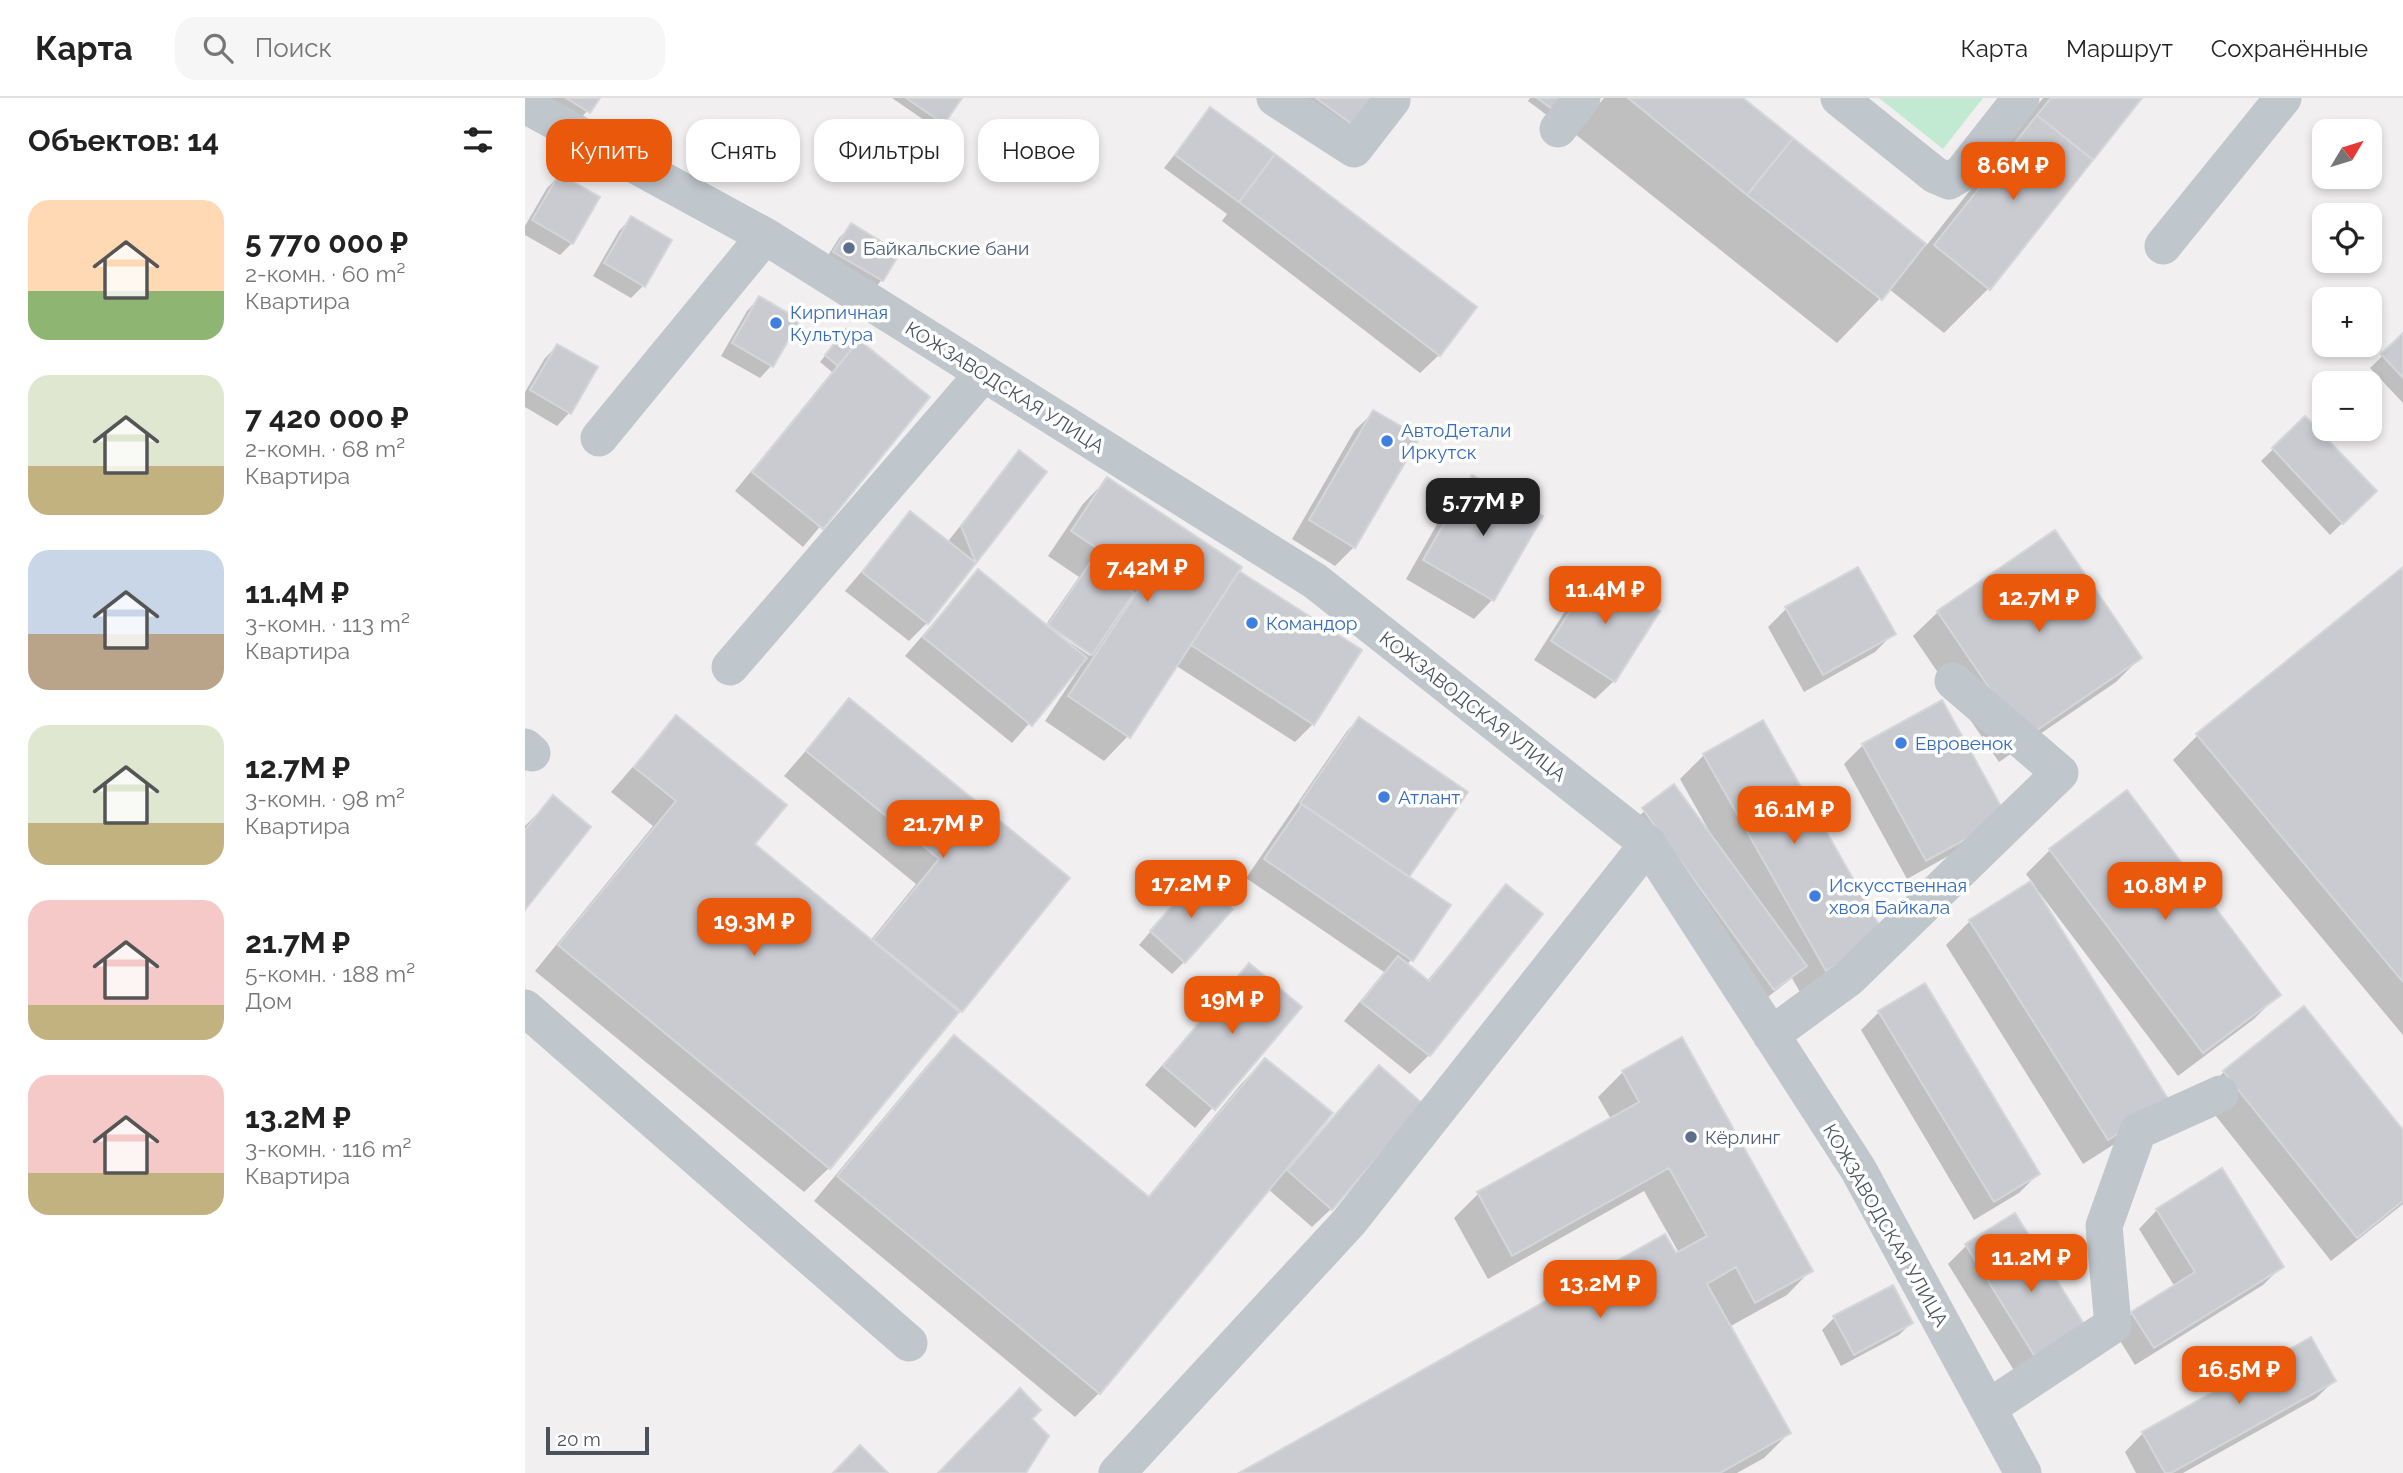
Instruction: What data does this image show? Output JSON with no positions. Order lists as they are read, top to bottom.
{
  "streets": {
    "street": ["КОЖЗАВОДСКАЯ УЛИЦА"]
  },
  "places": [
    "Байкальские бани",
    "Кирпичная Культура",
    "АвтоДетали Иркутск",
    "Командор",
    "Евровенок",
    "Атлант",
    "Искусственная хвоя Байкала",
    "Кёрлинг"
  ],
  "scale_bar": "20 m",
  "north": "top right",
  "page": {
    "header": "Карта",
    "search": "Поиск",
    "nav": ["Карта", "Маршрут", "Сохранённые"],
    "heading": "Объектов: 14",
    "map_buttons": ["+", "−"],
    "chip": [
      "Купить",
      "Снять",
      "Фильтры",
      "Новое"
    ],
    "price": [
      "8.6M ₽",
      "5.77M ₽",
      "7.42M ₽",
      "11.4M ₽",
      "12.7M ₽",
      "16.1M ₽",
      "21.7M ₽",
      "17.2M ₽",
      "10.8M ₽",
      "19.3M ₽",
      "19M ₽",
      "11.2M ₽",
      "13.2M ₽",
      "16.5M ₽"
    ],
    "list": [
      {
        "name": "5 770 000 ₽",
        "note": "2-комн. · 60 m² · Квартира"
      },
      {
        "name": "7 420 000 ₽",
        "note": "2-комн. · 68 m² · Квартира"
      },
      {
        "name": "11.4M ₽",
        "note": "3-комн. · 113 m² · Квартира"
      },
      {
        "name": "12.7M ₽",
        "note": "3-комн. · 98 m² · Квартира"
      },
      {
        "name": "21.7M ₽",
        "note": "5-комн. · 188 m² · Дом"
      },
      {
        "name": "13.2M ₽",
        "note": "3-комн. · 116 m² · Квартира"
      }
    ],
    "scale": "20 m"
  }
}
